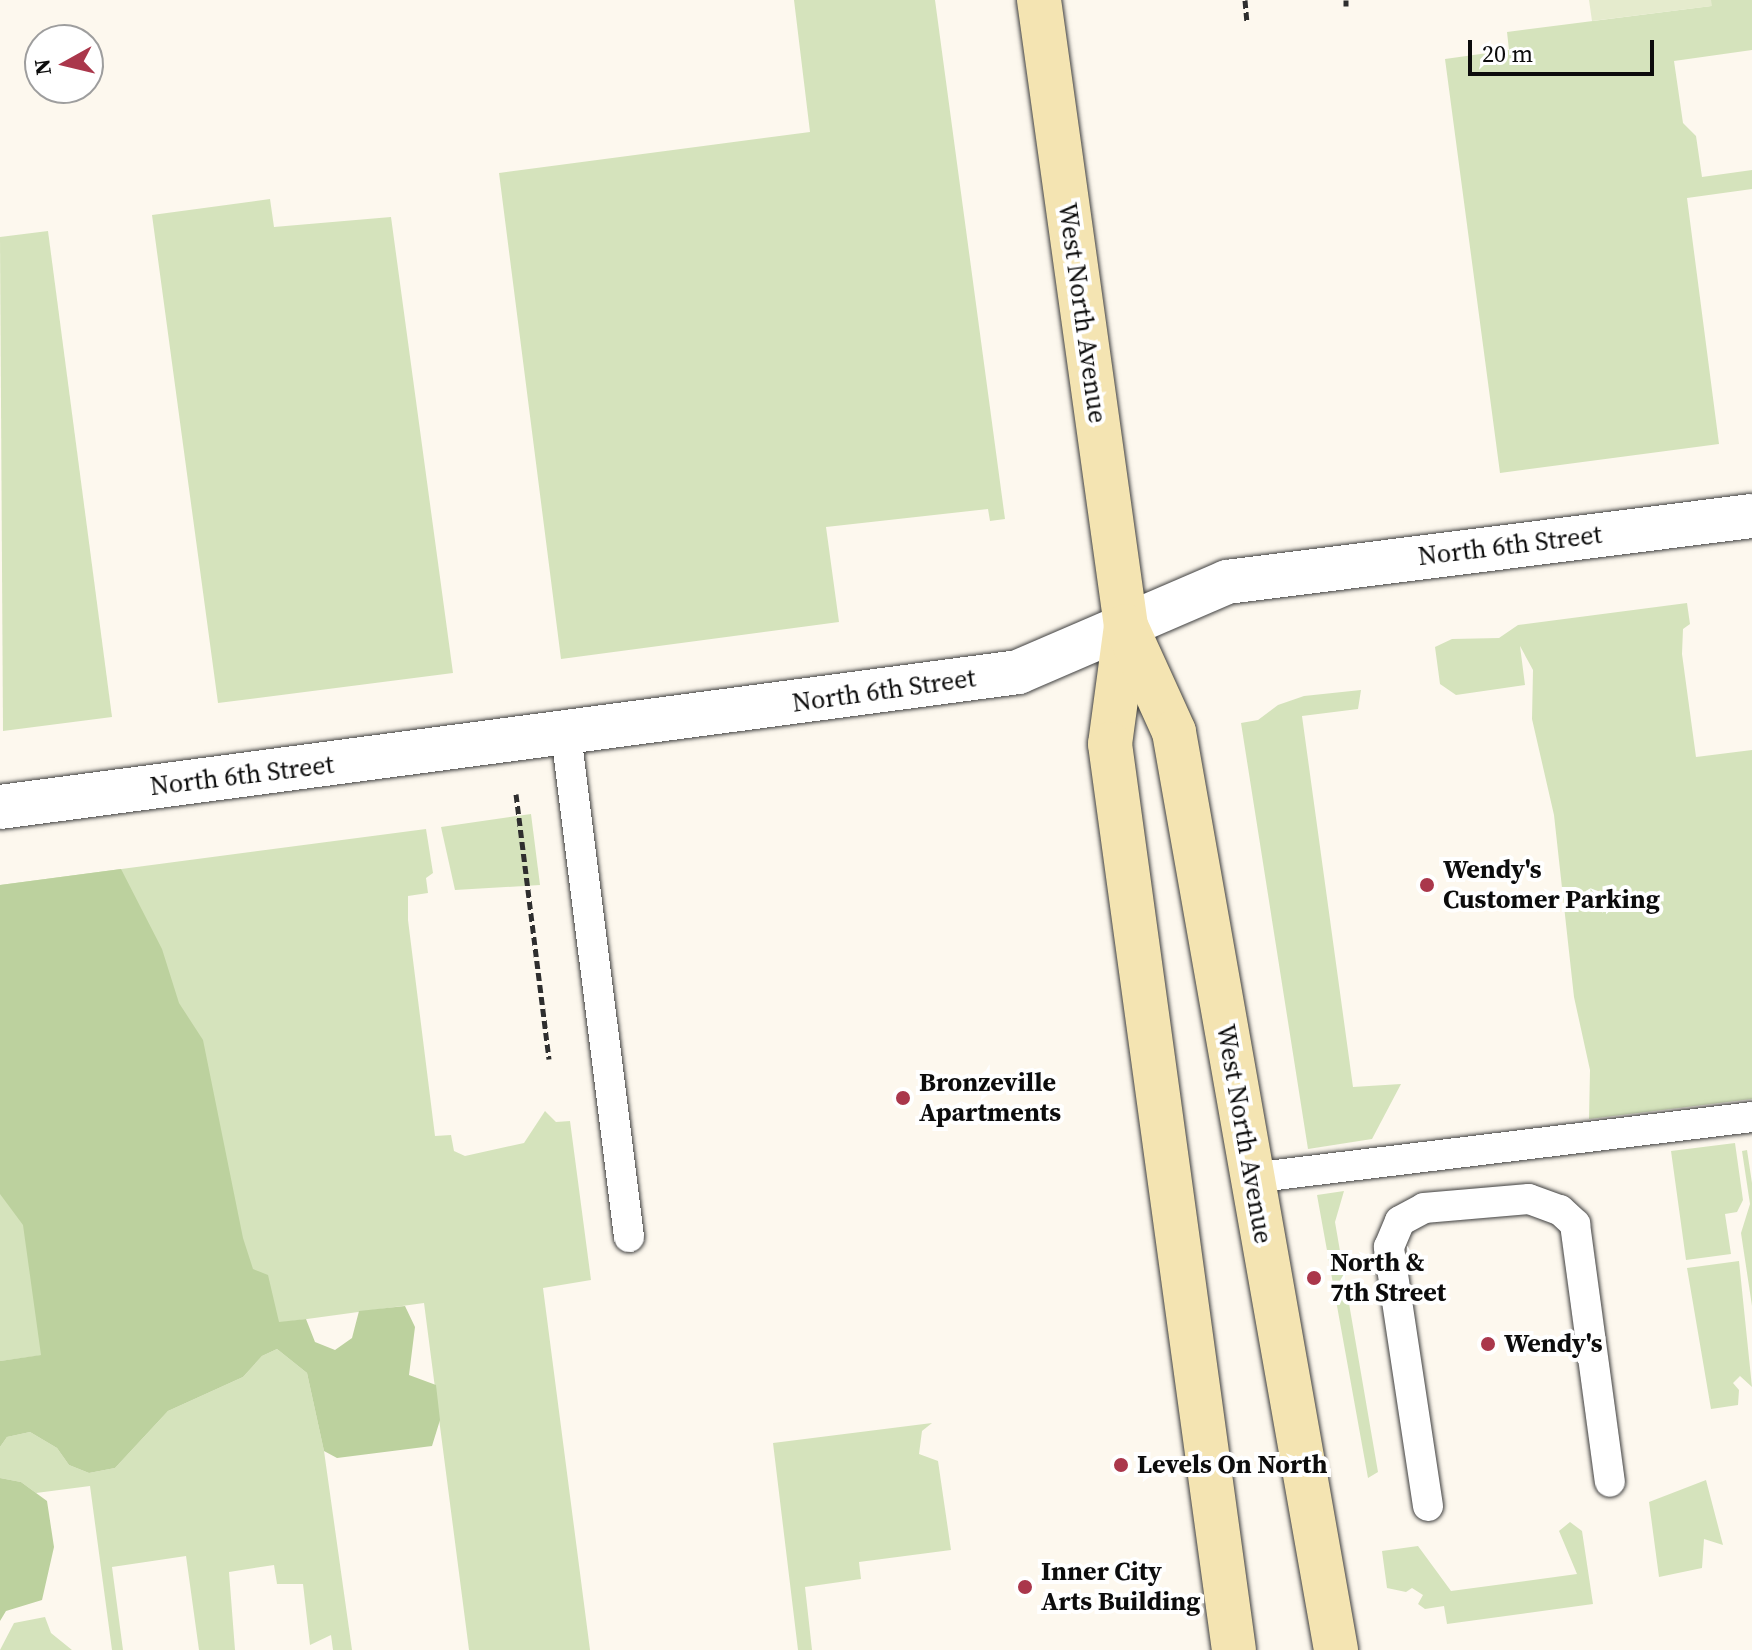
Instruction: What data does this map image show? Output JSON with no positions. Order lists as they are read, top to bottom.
{
  "streets": {
    "main road": ["West North Avenue"],
    "street": ["North 6th Street"]
  },
  "crossings": [
    ["West North Avenue", "North 6th Street"]
  ],
  "places": [
    "Wendy's Customer Parking",
    "Bronzeville Apartments",
    "North & 7th Street",
    "Wendy's",
    "Levels On North",
    "Inner City Arts Building"
  ],
  "scale_bar": "20 m",
  "north": "left"
}
